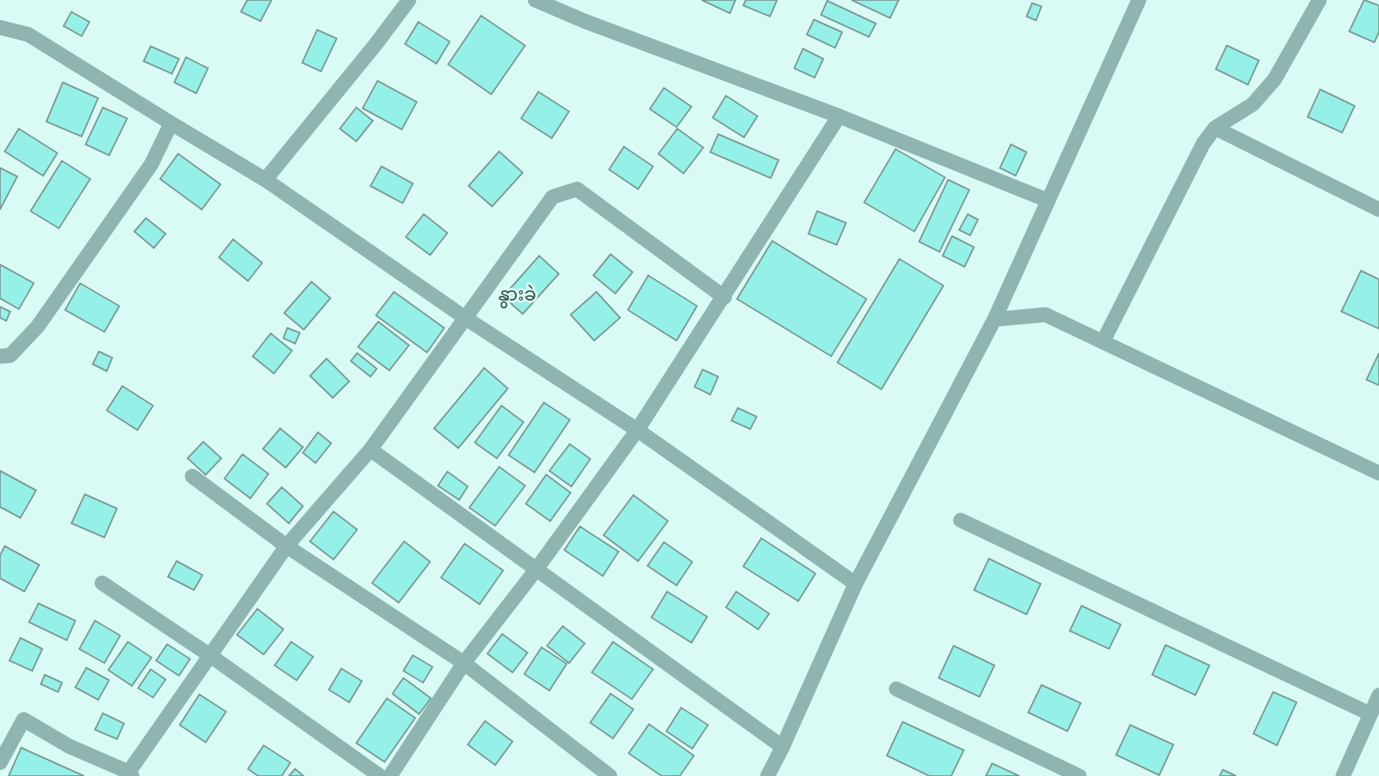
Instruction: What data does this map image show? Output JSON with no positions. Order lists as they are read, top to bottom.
{
  "districts": ["နွားခဲ"]
}
